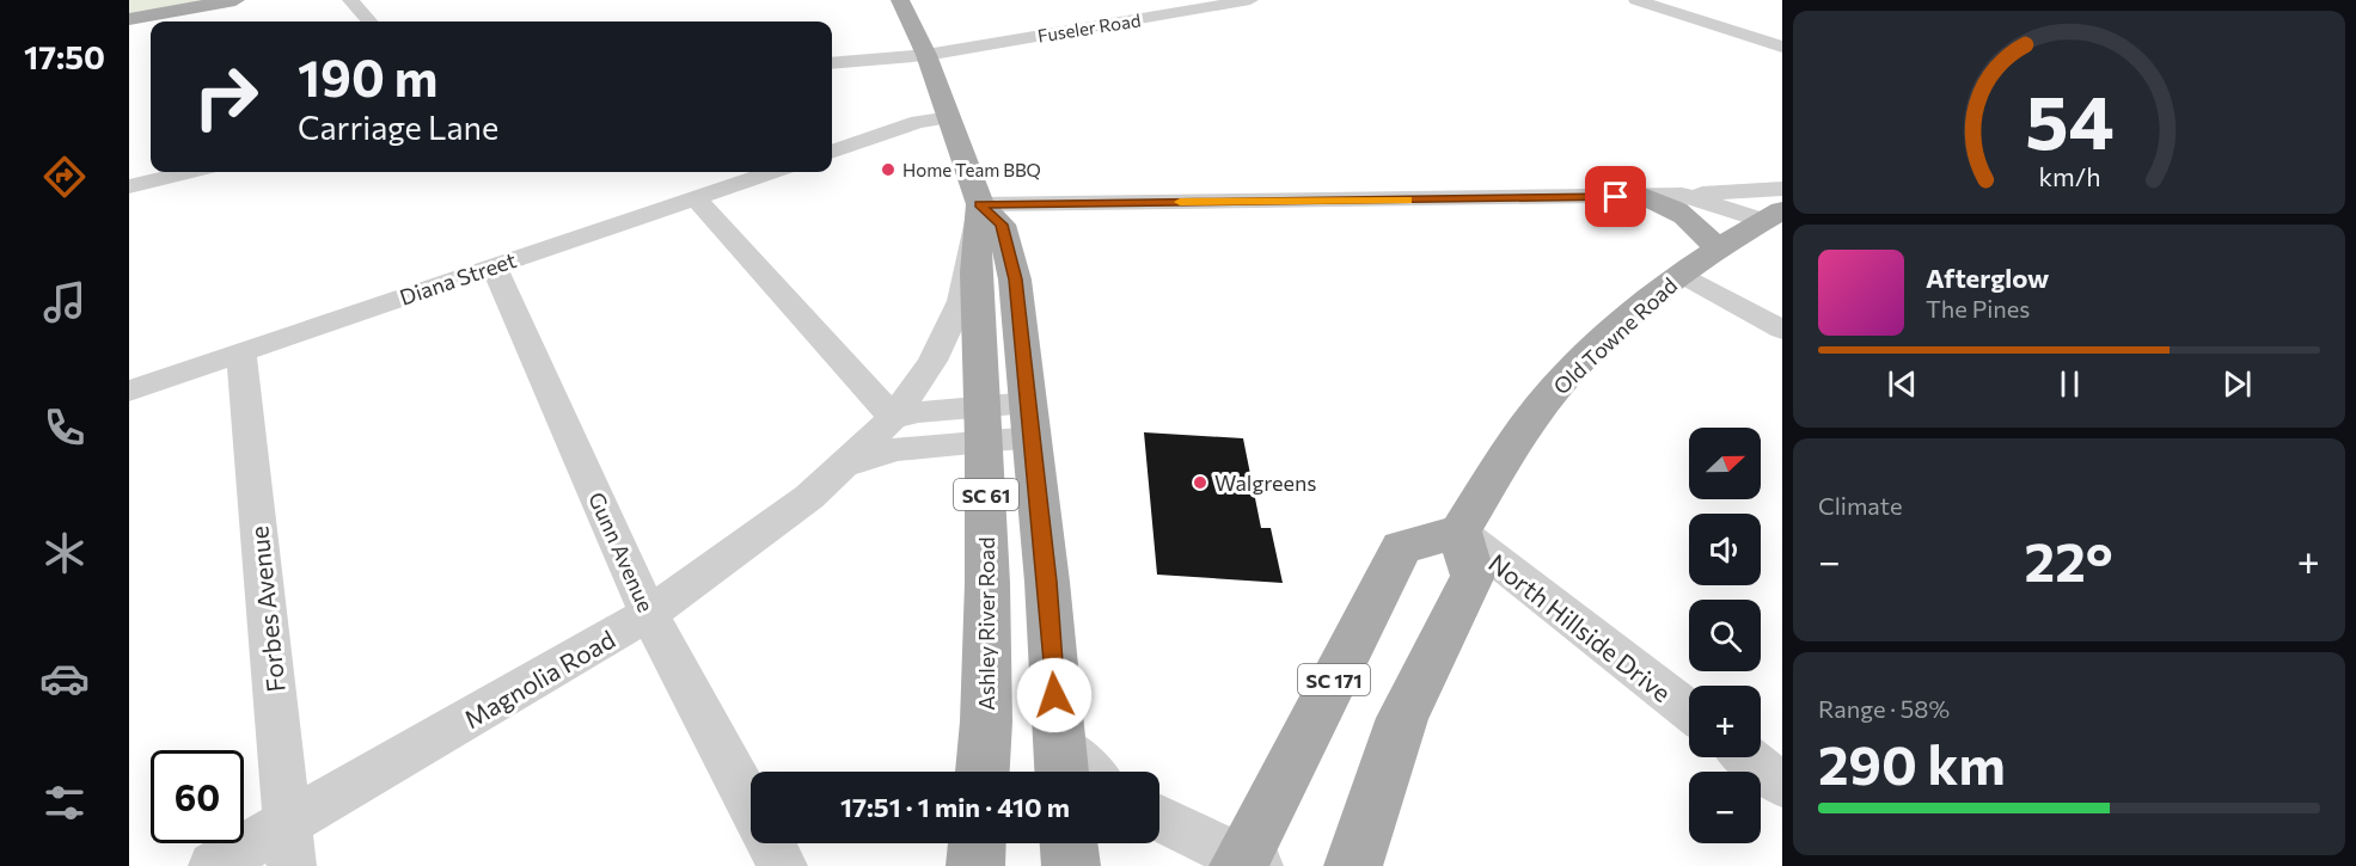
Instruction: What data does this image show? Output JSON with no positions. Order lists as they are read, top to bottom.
{
  "streets": {
    "main road": [
      "Old Towne Road",
      "SC 61",
      "Ashley River Road",
      "SC 171"
    ],
    "street": [
      "Fuseler Road",
      "Diana Street",
      "Gunn Avenue",
      "Forbes Avenue",
      "North Hillside Drive",
      "Magnolia Road"
    ]
  },
  "crossings": [
    ["Fuseler Road", "Ashley River Road"],
    ["Diana Street", "Gunn Avenue"],
    ["Diana Street", "Forbes Avenue"],
    ["Old Towne Road", "North Hillside Drive"],
    ["Old Towne Road", "SC 171"],
    ["Gunn Avenue", "Magnolia Road"],
    ["Forbes Avenue", "Magnolia Road"],
    ["Ashley River Road", "Magnolia Road"],
    ["North Hillside Drive", "SC 171"]
  ],
  "places": ["Home Team BBQ", "Walgreens"],
  "north": "right",
  "page": {
    "tabs": "17:50",
    "turn": ["190 m", "Carriage Lane"],
    "song": ["Afterglow", "The Pines"],
    "map_buttons": ["+", "−"],
    "tile": [
      "Climate",
      ["Range · 58%", "290 km"]
    ],
    "heat": ["−", "22°", "+"],
    "limit": "60",
    "trip": "17:51 · 1 min · 410 m",
    "gauge": ["54", "km/h"]
  }
}
